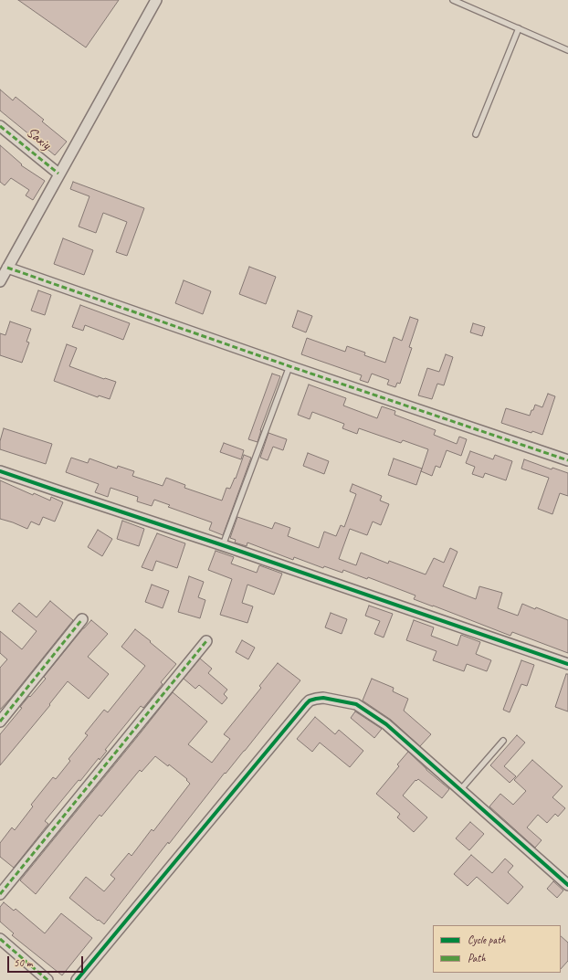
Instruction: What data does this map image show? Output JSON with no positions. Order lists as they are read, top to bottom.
{
  "streets": {
    "street": ["Saxiy"]
  },
  "legend": ["Cycle path", "Path"],
  "scale_bar": "50 m"
}
